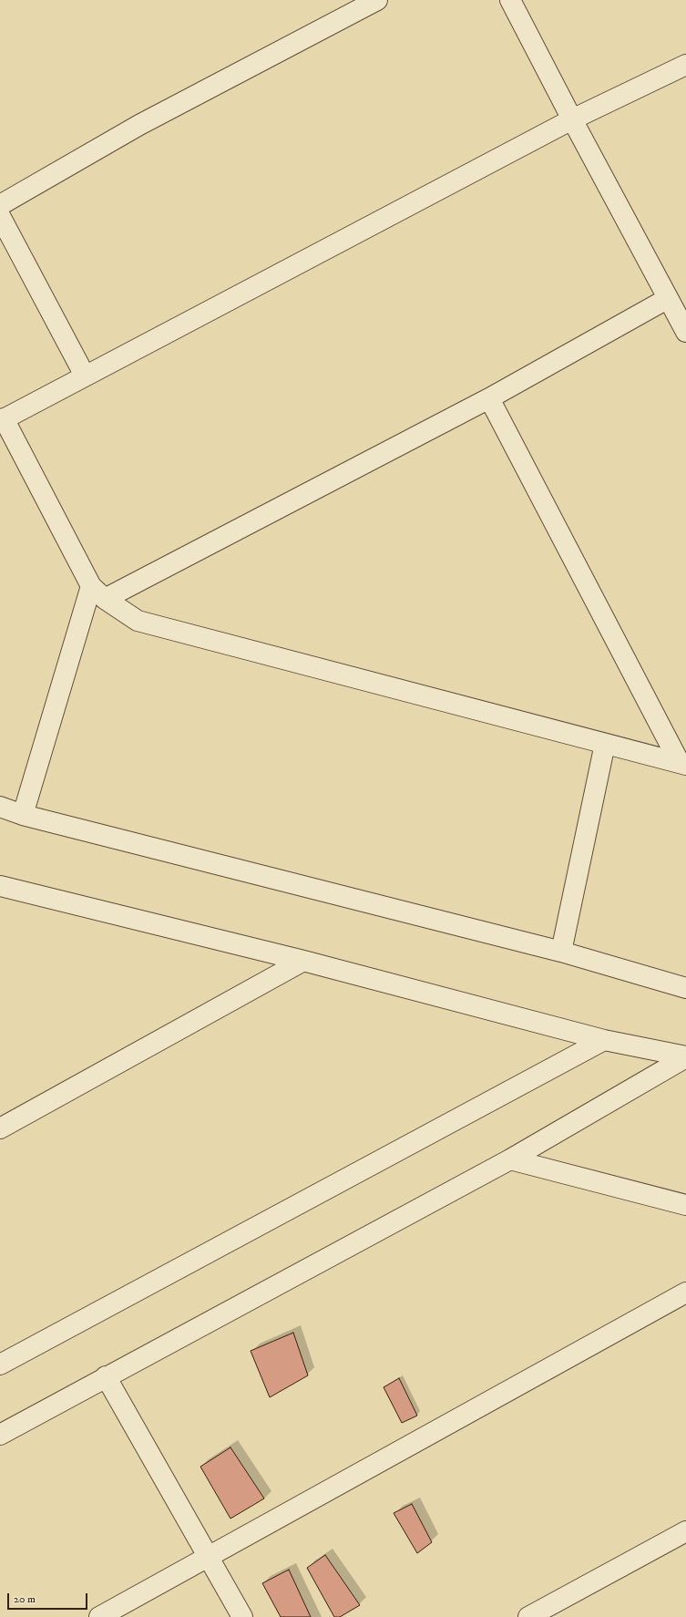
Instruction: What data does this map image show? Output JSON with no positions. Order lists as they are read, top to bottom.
{
  "scale_bar": "20 m"
}
